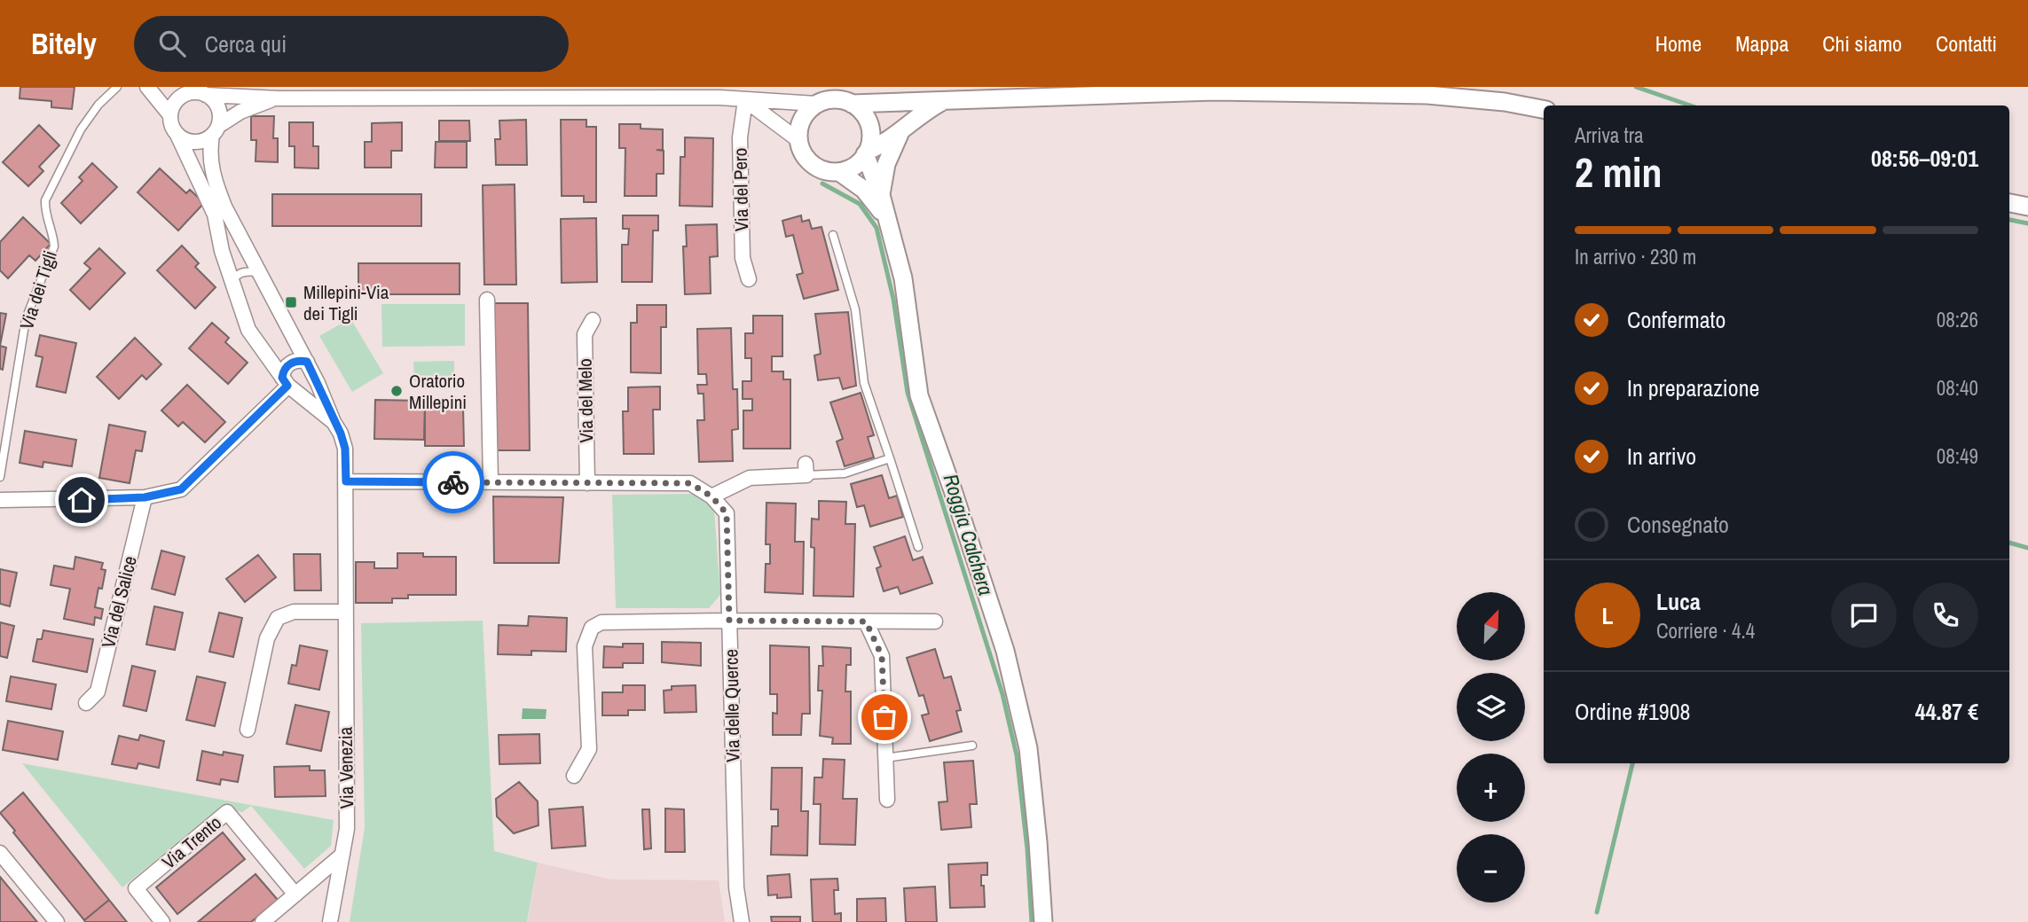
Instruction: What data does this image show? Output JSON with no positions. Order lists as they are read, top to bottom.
{
  "streets": {
    "street": [
      "Via del Pero",
      "Via del Melo",
      "Via del Salice",
      "Via delle Querce",
      "Via Venezia",
      "Via Trento"
    ],
    "lane": ["Via dei Tigli"]
  },
  "water": ["Roggia Calchera"],
  "places": {
    "transit": ["Millepini-Via dei Tigli"],
    "other": ["Oratorio Millepini"]
  },
  "north": "top right",
  "page": {
    "header": "Bitely",
    "search": "Cerca qui",
    "nav": [
      "Home",
      "Mappa",
      "Chi siamo",
      "Contatti"
    ],
    "heading": ["2 min", "Arriva tra", "08:56–09:01"],
    "panel": [
      "Luca",
      "Corriere · 4.4",
      "Ordine #1908",
      "44.87 €"
    ],
    "bar": "In arrivo · 230 m",
    "list": [
      ["Confermato", "08:26"],
      ["In preparazione", "08:40"],
      ["In arrivo", "08:49"],
      "Consegnato"
    ],
    "round": "L",
    "map_buttons": ["+", "−"]
  }
}
